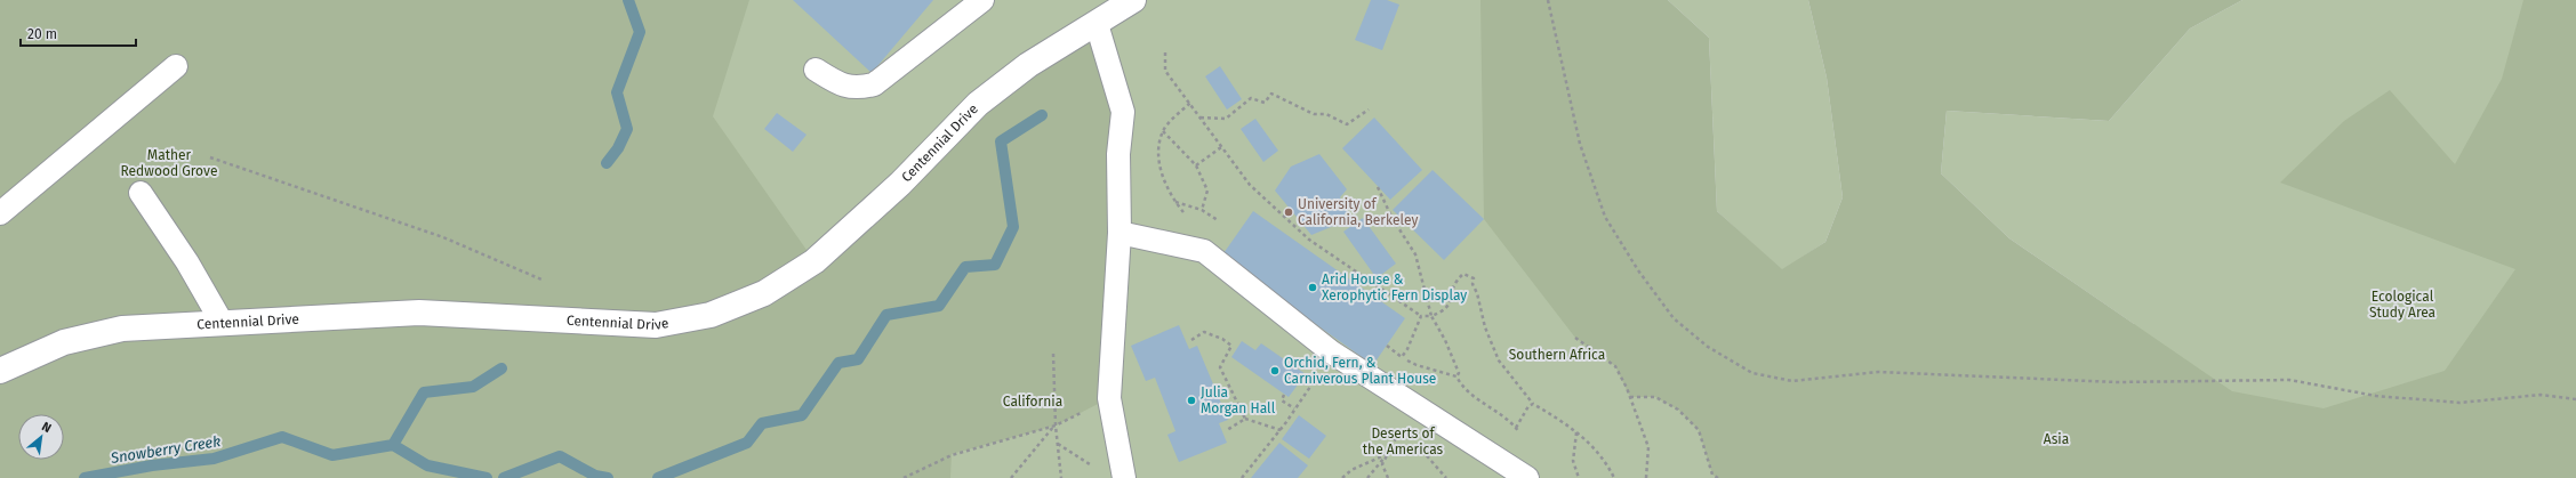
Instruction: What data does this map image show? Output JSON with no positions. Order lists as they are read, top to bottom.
{
  "streets": {
    "street": ["Centennial Drive"]
  },
  "water": ["Snowberry Creek"],
  "parks": [
    "Mather Redwood Grove",
    "Ecological Study Area",
    "Southern Africa",
    "California",
    "Deserts of the Americas",
    "Asia"
  ],
  "places": [
    "University of California, Berkeley",
    "Arid House & Xerophytic Fern Display",
    "Orchid, Fern, & Carniverous Plant House",
    "Julia Morgan Hall"
  ],
  "scale_bar": "20 m",
  "north": "top right"
}
